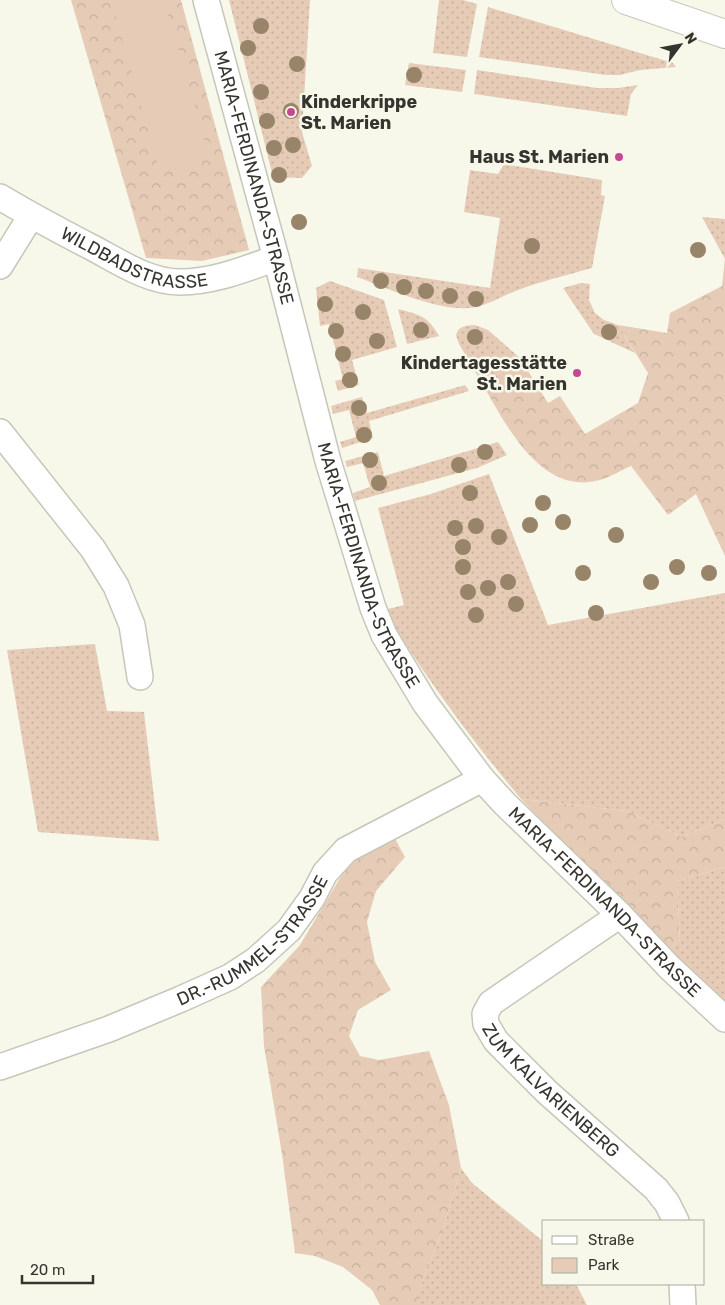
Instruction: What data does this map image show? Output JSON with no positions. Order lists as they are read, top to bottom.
{
  "streets": {
    "street": [
      "MARIA-FERDINANDA-STRASSE",
      "WILDBADSTRASSE",
      "DR.-RUMMEL-STRASSE",
      "ZUM KALVARIENBERG"
    ]
  },
  "crossings": [
    ["MARIA-FERDINANDA-STRASSE", "WILDBADSTRASSE"],
    ["MARIA-FERDINANDA-STRASSE", "DR.-RUMMEL-STRASSE"],
    ["MARIA-FERDINANDA-STRASSE", "ZUM KALVARIENBERG"]
  ],
  "places": ["Kinderkrippe St. Marien", "Haus St. Marien", "Kindertagesstätte St. Marien"],
  "legend": ["Straße", "Park"],
  "scale_bar": "20 m",
  "north": "top right"
}
